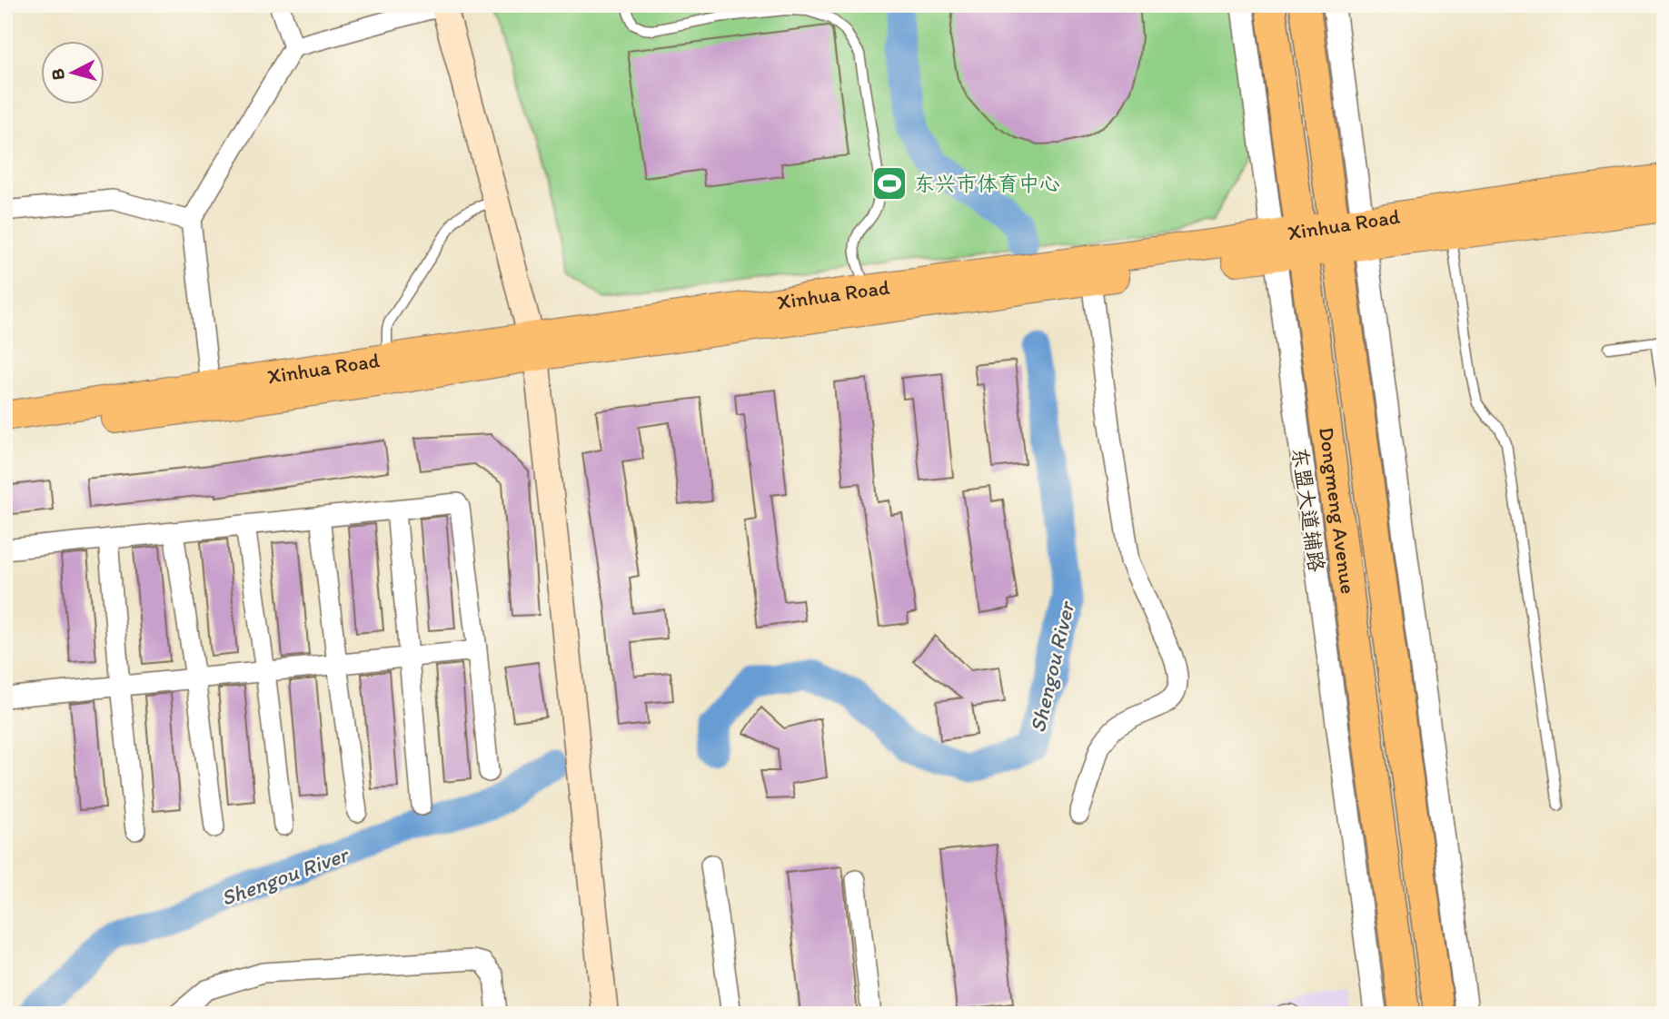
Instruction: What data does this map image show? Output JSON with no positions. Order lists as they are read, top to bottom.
{
  "streets": {
    "highway": ["Dongmeng Avenue"],
    "main road": ["Xinhua Road"],
    "street": ["东盟大道辅路"]
  },
  "crossings": [
    ["Xinhua Road", "东盟大道辅路"],
    ["Xinhua Road", "Dongmeng Avenue"],
    ["东盟大道辅路", "Dongmeng Avenue"]
  ],
  "water": ["Shengou River"],
  "places": {
    "sports": ["东兴市体育中心"]
  },
  "north": "left"
}
